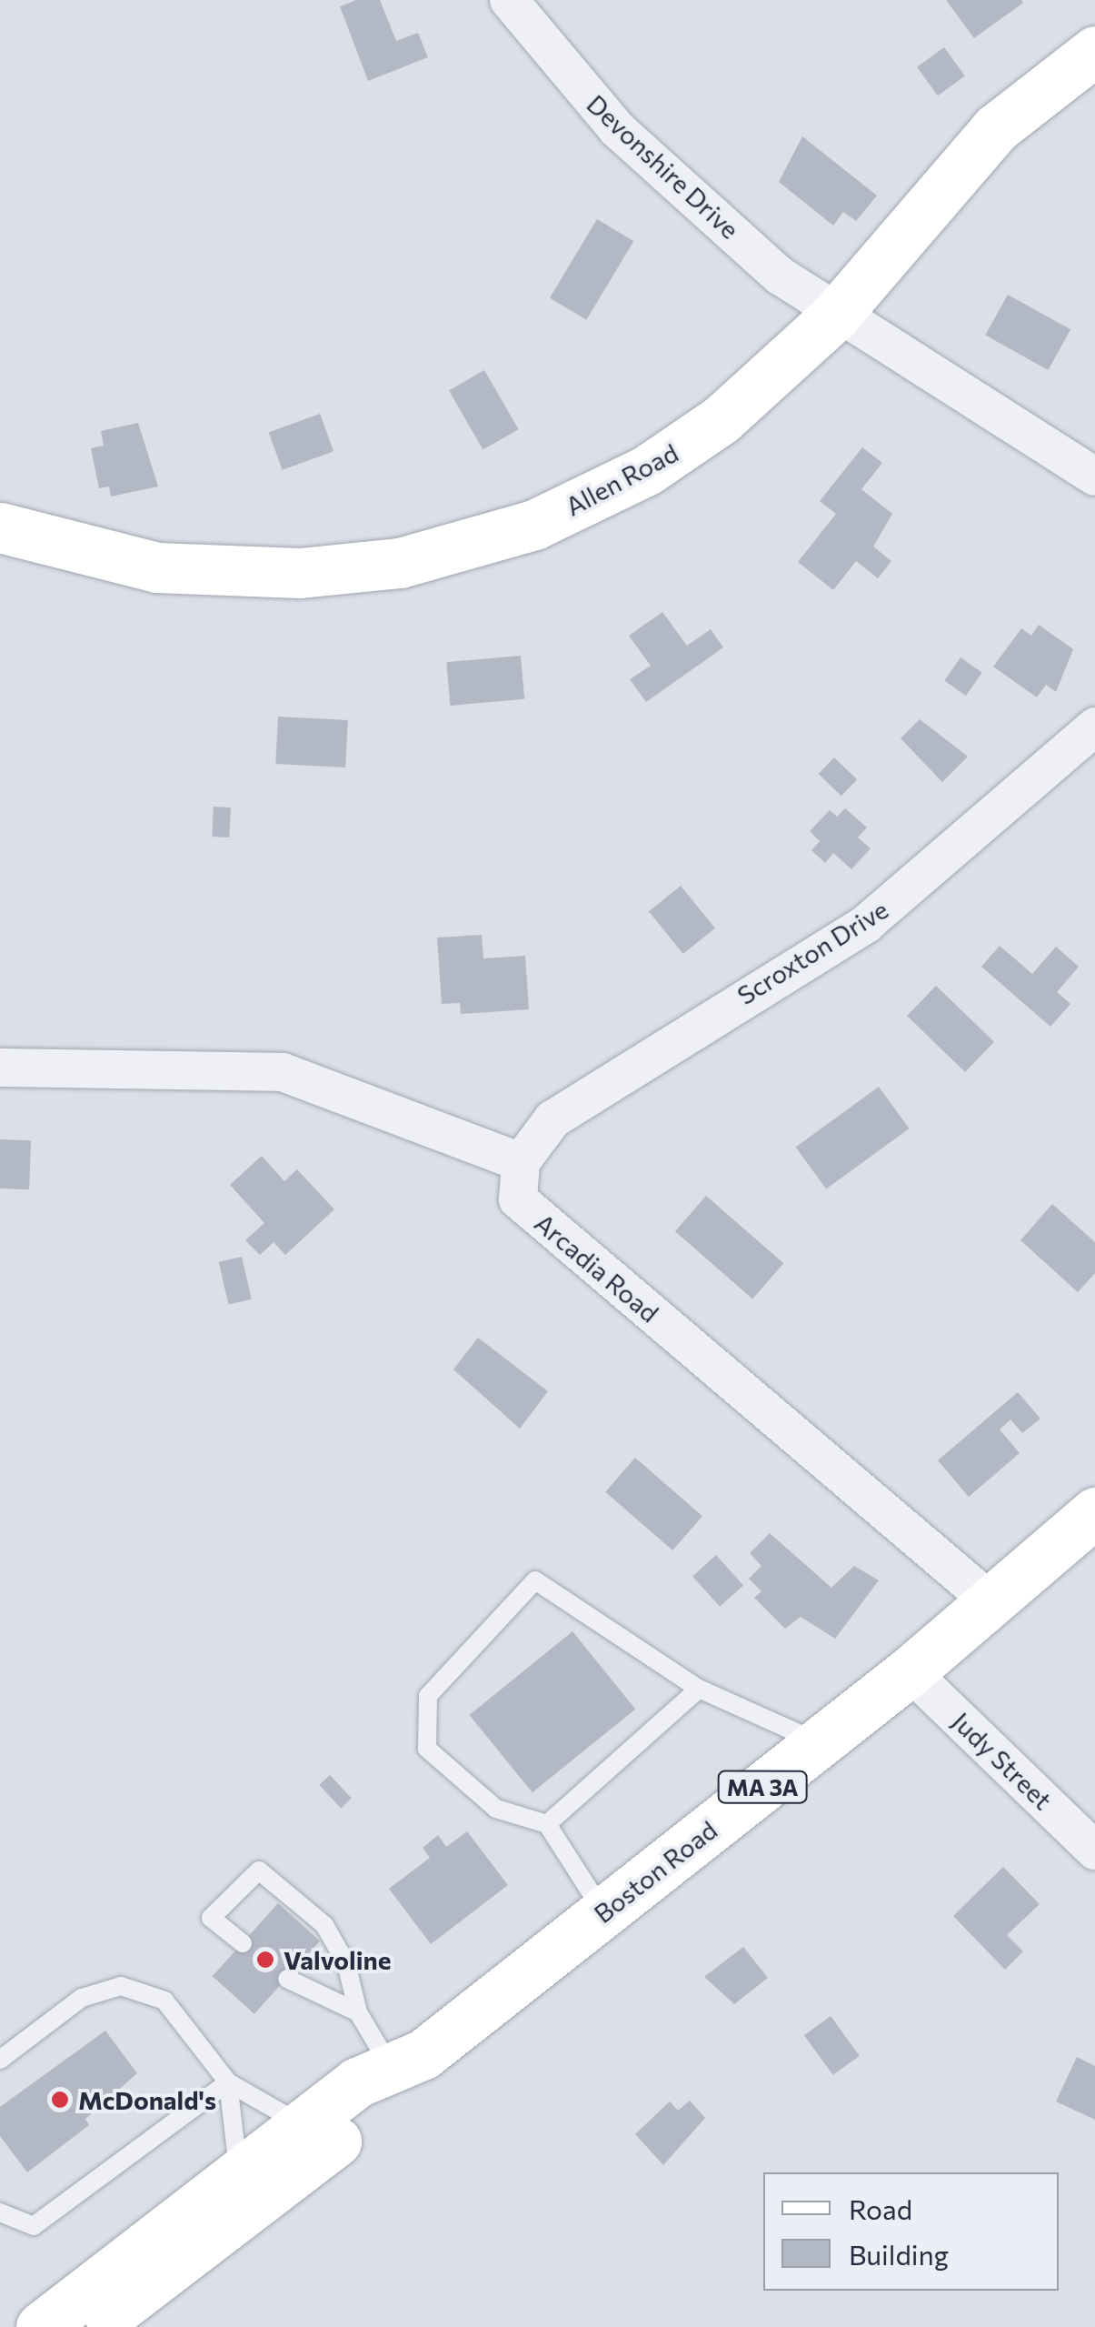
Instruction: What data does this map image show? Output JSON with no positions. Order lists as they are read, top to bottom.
{
  "streets": {
    "main road": ["Allen Road", "MA 3A", "Boston Road"],
    "street": [
      "Devonshire Drive",
      "Scroxton Drive",
      "Arcadia Road",
      "Judy Street"
    ]
  },
  "crossings": [
    ["Devonshire Drive", "Allen Road"],
    ["Scroxton Drive", "Arcadia Road"],
    ["Arcadia Road", "Boston Road"],
    ["Judy Street", "Boston Road"]
  ],
  "places": ["Valvoline", "McDonald's"],
  "legend": ["Road", "Building"]
}
